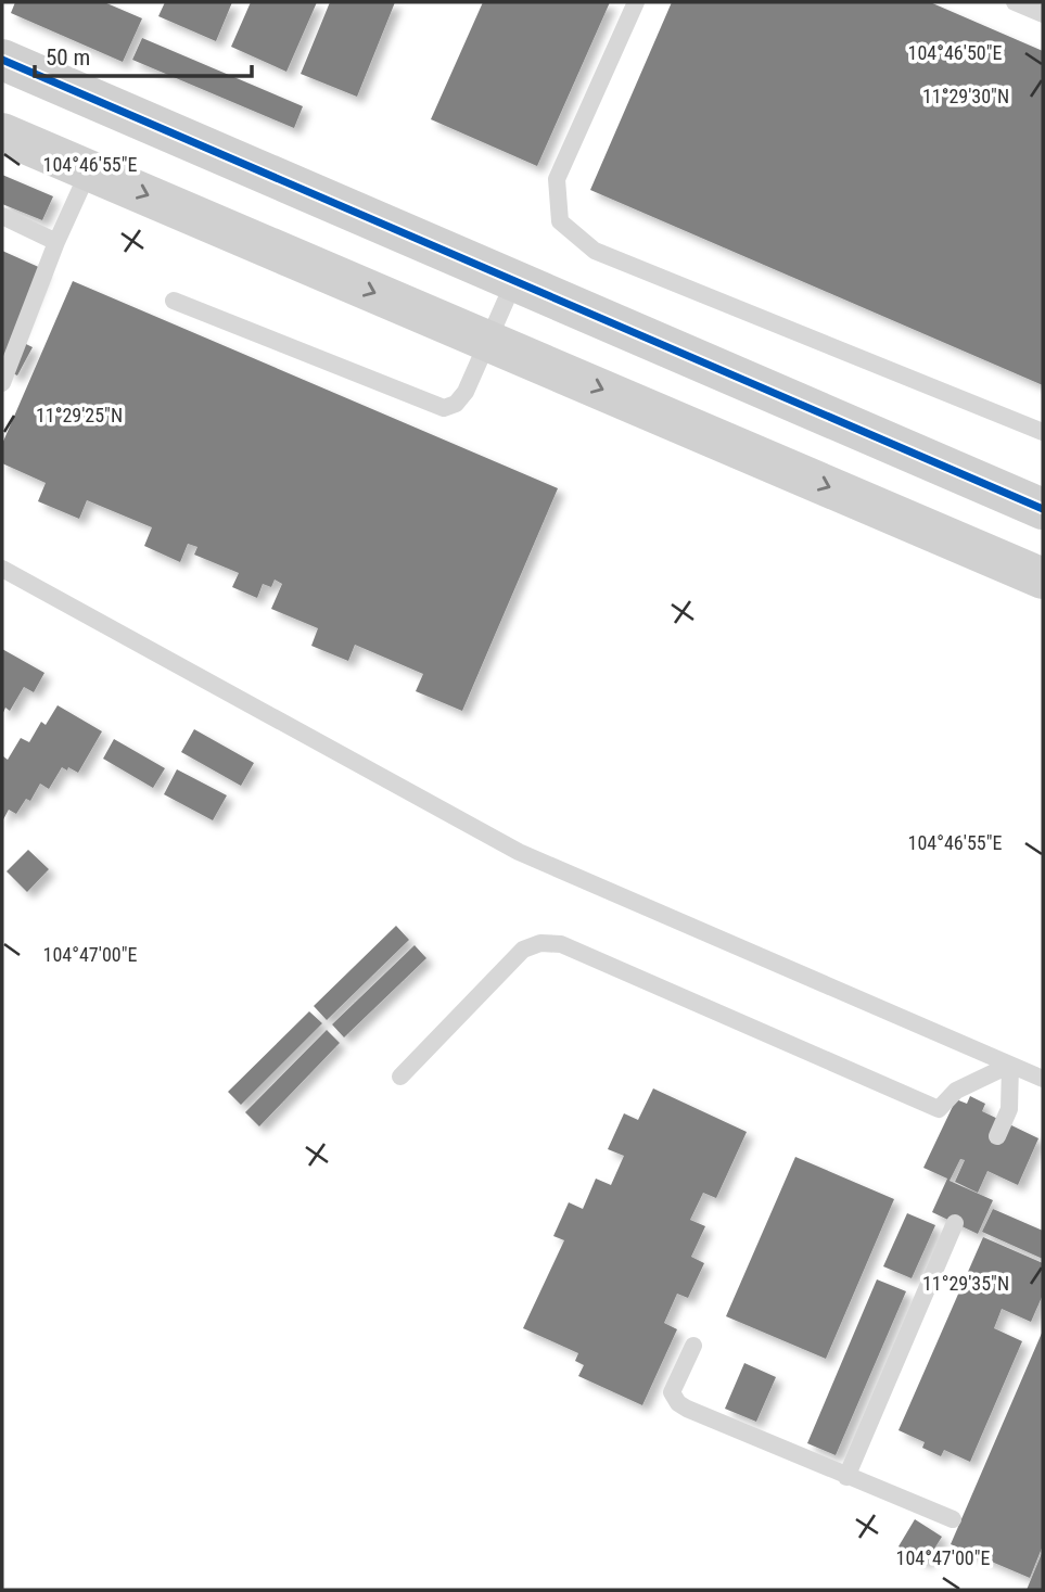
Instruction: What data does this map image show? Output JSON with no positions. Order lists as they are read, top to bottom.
{
  "scale_bar": "50 m",
  "coordinates": [
    "104°46'50\"E",
    "11°29'30\"N",
    "104°46'55\"E",
    "11°29'25\"N",
    "104°47'00\"E",
    "11°29'35\"N"
  ]
}
